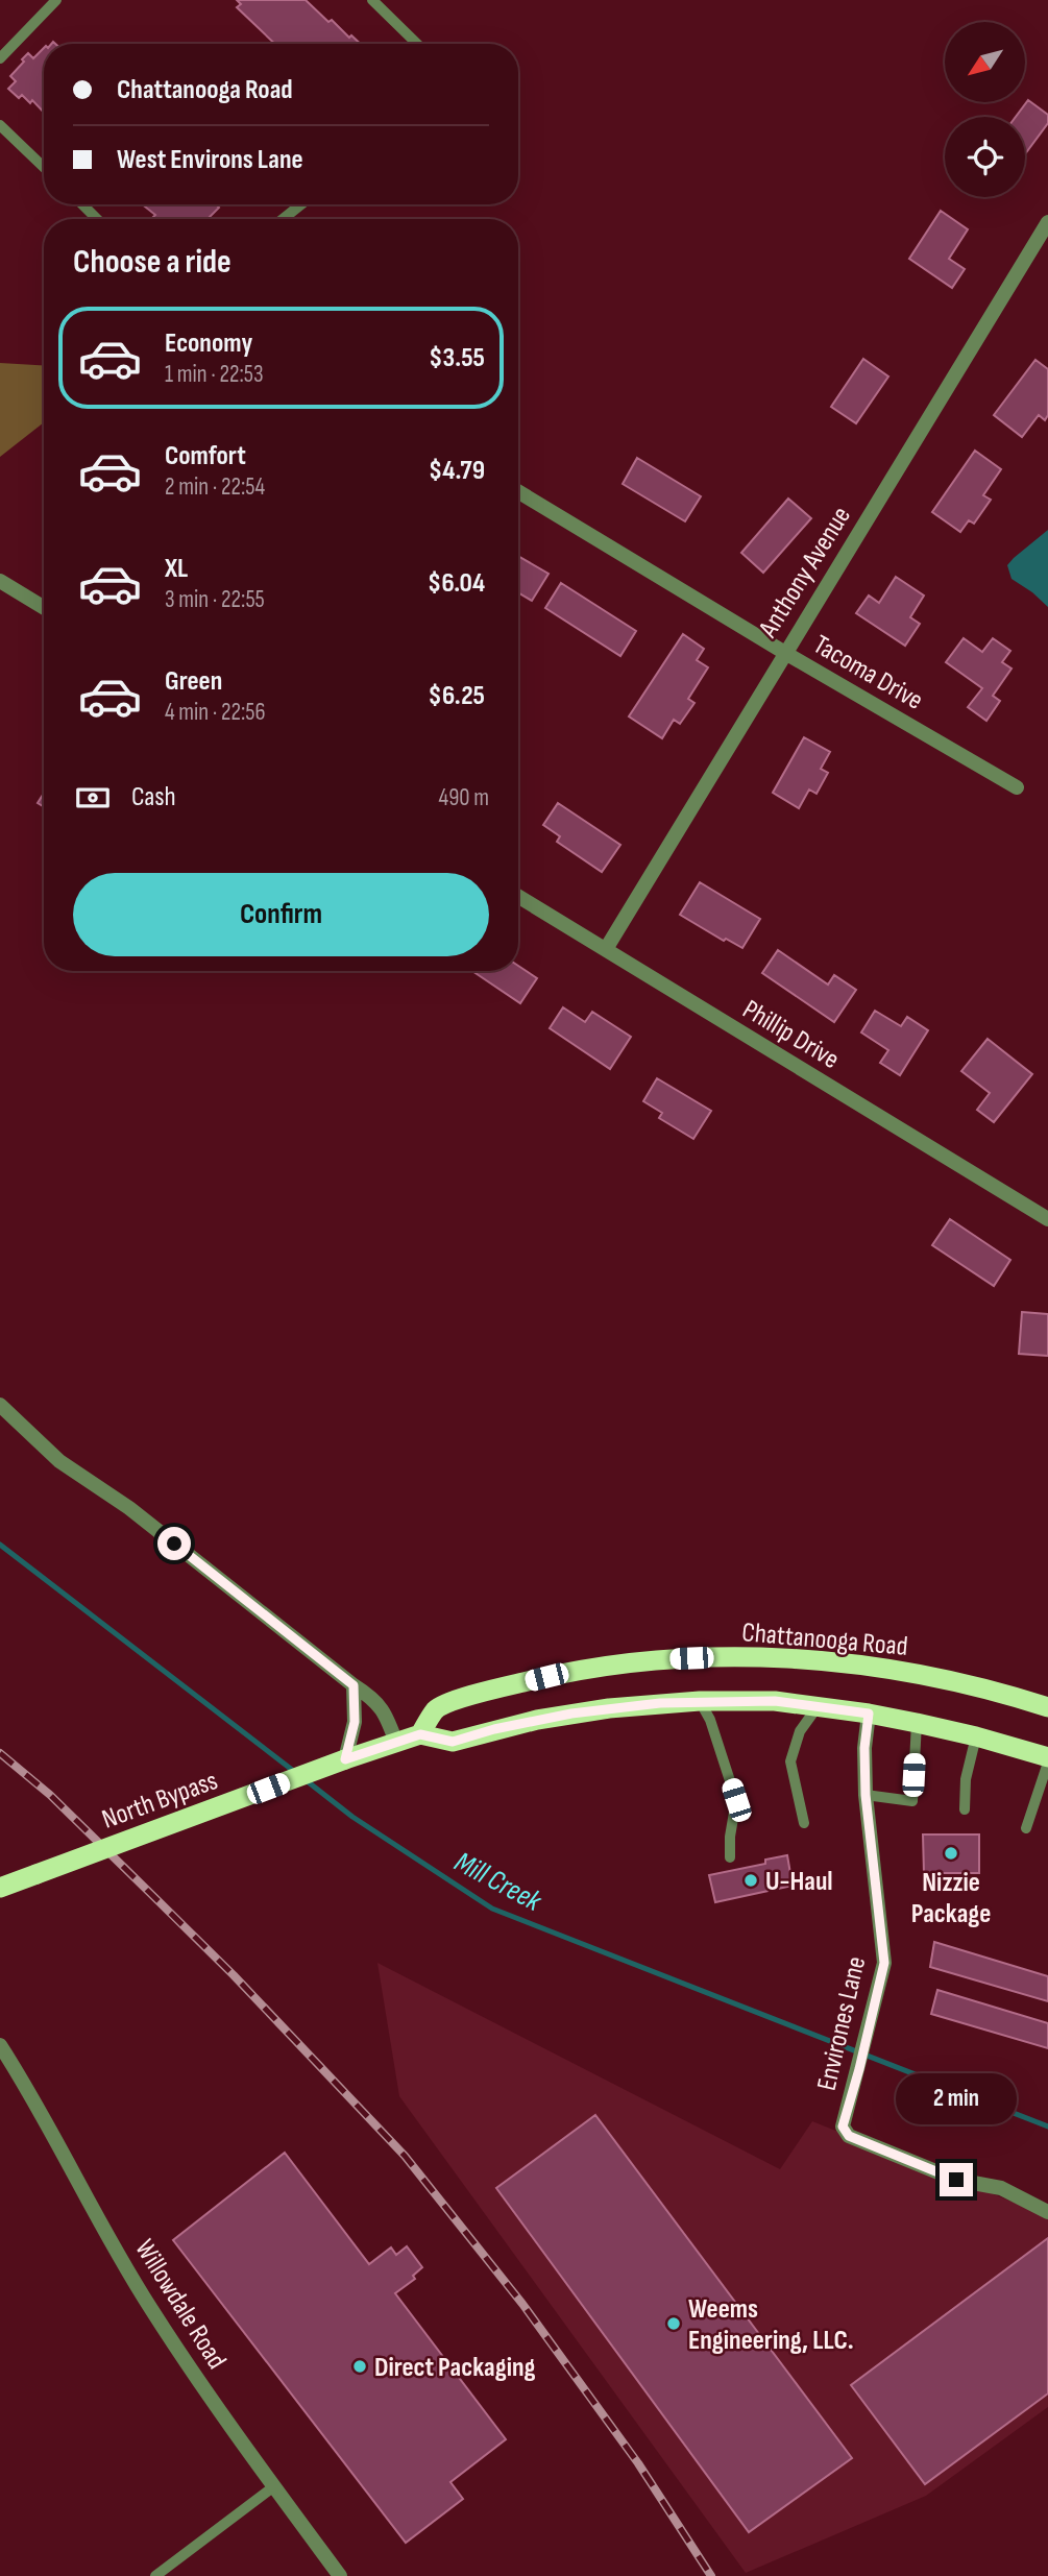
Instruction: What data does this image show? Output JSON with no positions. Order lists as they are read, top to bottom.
{
  "streets": {
    "highway": ["Chattanooga Road", "North Bypass"],
    "street": [
      "Anthony Avenue",
      "Tacoma Drive",
      "Phillip Drive",
      "Environes Lane",
      "Willowdale Road"
    ]
  },
  "crossings": [
    ["Anthony Avenue", "Tacoma Drive"],
    ["Anthony Avenue", "Phillip Drive"],
    ["Chattanooga Road", "North Bypass"]
  ],
  "water": ["Mill Creek"],
  "places": [
    "Nizzie Package",
    "U-Haul",
    "Weems Engineering, LLC.",
    "Direct Packaging"
  ],
  "north": "bottom left",
  "page": {
    "banner": ["Chattanooga Road", "West Environs Lane"],
    "heading": "Choose a ride",
    "list": [
      {
        "name": "Economy",
        "note": "1 min · 22:53",
        "value": "$3.55"
      },
      {
        "name": "Comfort",
        "note": "2 min · 22:54",
        "value": "$4.79"
      },
      {
        "name": "XL",
        "note": "3 min · 22:55",
        "value": "$6.04"
      },
      {
        "name": "Green",
        "note": "4 min · 22:56",
        "value": "$6.25"
      }
    ],
    "pay": ["Cash", "490 m"],
    "buttons": "Confirm",
    "bubble": "2 min"
  }
}
